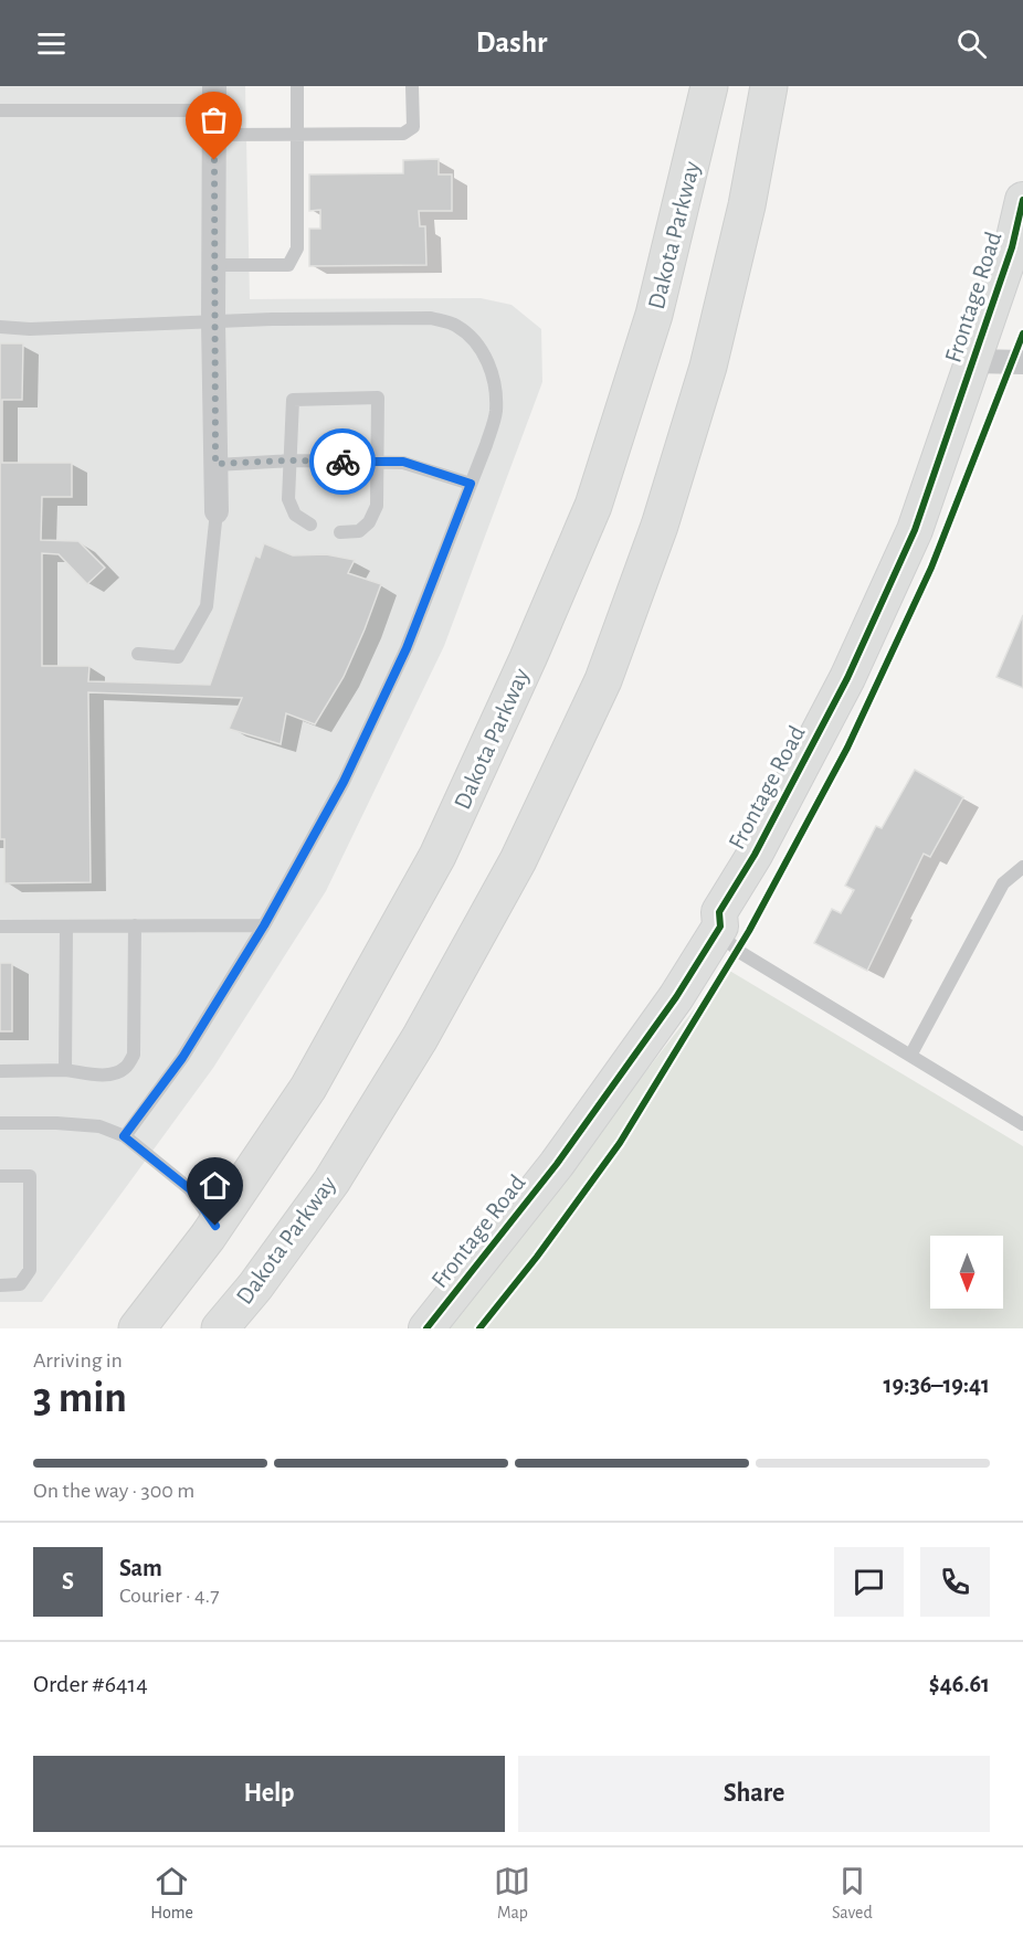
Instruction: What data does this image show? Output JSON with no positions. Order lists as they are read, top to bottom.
{
  "streets": {
    "highway": ["Dakota Parkway"],
    "street": ["Frontage Road"]
  },
  "north": "bottom",
  "page": {
    "header": "Dashr",
    "heading": ["3 min", "Arriving in", "19:36–19:41"],
    "panel": [
      "Sam",
      "Courier · 4.7",
      "Order #6414",
      "$46.61"
    ],
    "bar": "On the way · 300 m",
    "round": "S",
    "buttons": ["Help", "Share"],
    "tabs": ["Home", "Map", "Saved"]
  }
}
